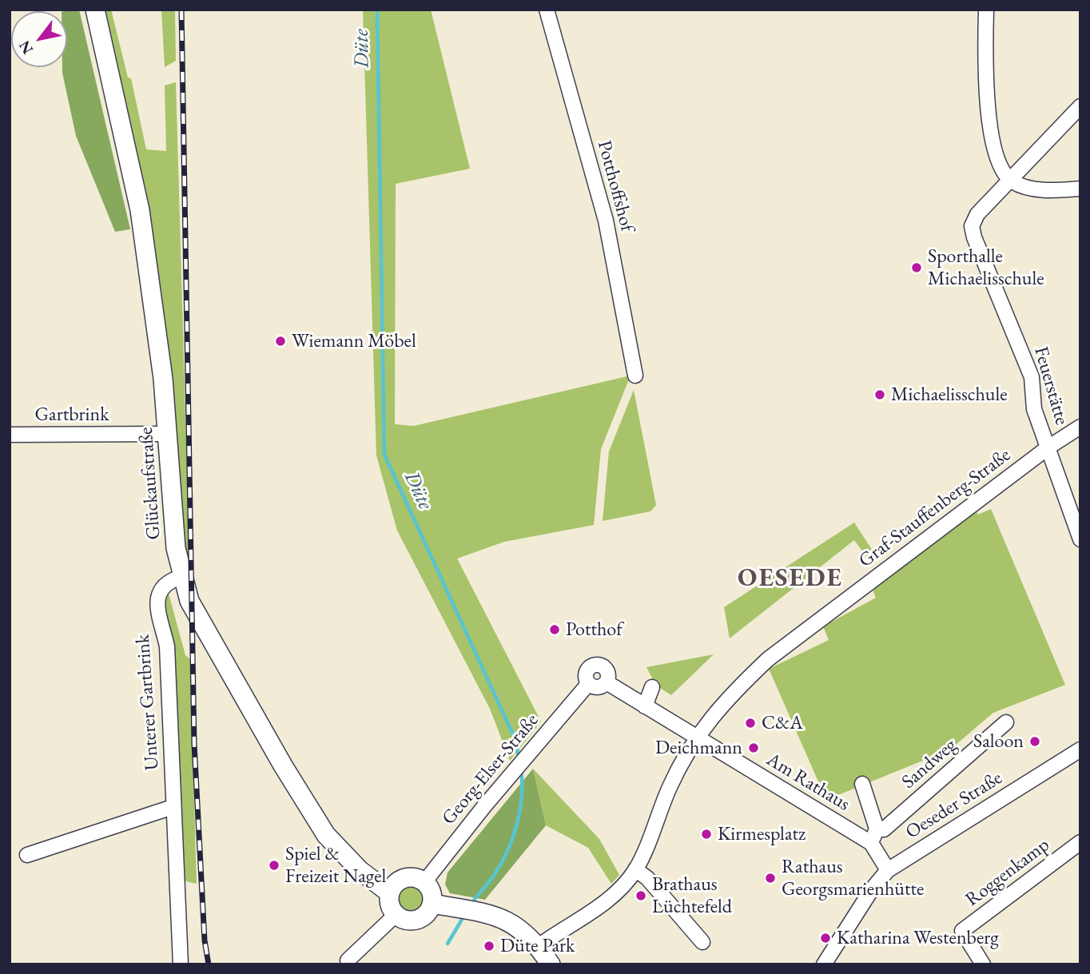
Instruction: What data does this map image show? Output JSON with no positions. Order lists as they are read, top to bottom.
{
  "streets": {
    "main road": ["Glückaufstraße"],
    "street": [
      "Potthoffshof",
      "Feuerstätte",
      "Gartbrink",
      "Graf-Stauffenberg-Straße",
      "Unterer Gartbrink",
      "Sandweg",
      "Georg-Elser-Straße",
      "Am Rathaus",
      "Oeseder Straße",
      "Roggenkamp"
    ]
  },
  "crossings": [
    ["Feuerstätte", "Graf-Stauffenberg-Straße"],
    ["Gartbrink", "Glückaufstraße"],
    ["Glückaufstraße", "Unterer Gartbrink"],
    ["Glückaufstraße", "Georg-Elser-Straße"],
    ["Graf-Stauffenberg-Straße", "Am Rathaus"],
    ["Am Rathaus", "Oeseder Straße"]
  ],
  "districts": ["OESEDE"],
  "water": ["Düte"],
  "places": [
    "Sporthalle Michaelisschule",
    "Wiemann Möbel",
    "Michaelisschule",
    "Potthof",
    "C&A",
    "Saloon",
    "Deichmann",
    "Kirmesplatz",
    "Spiel & Freizeit Nagel",
    "Rathaus Georgsmarienhütte",
    "Brathaus Lüchtefeld",
    "Katharina Westenberg",
    "Düte Park"
  ],
  "north": "bottom left"
}
